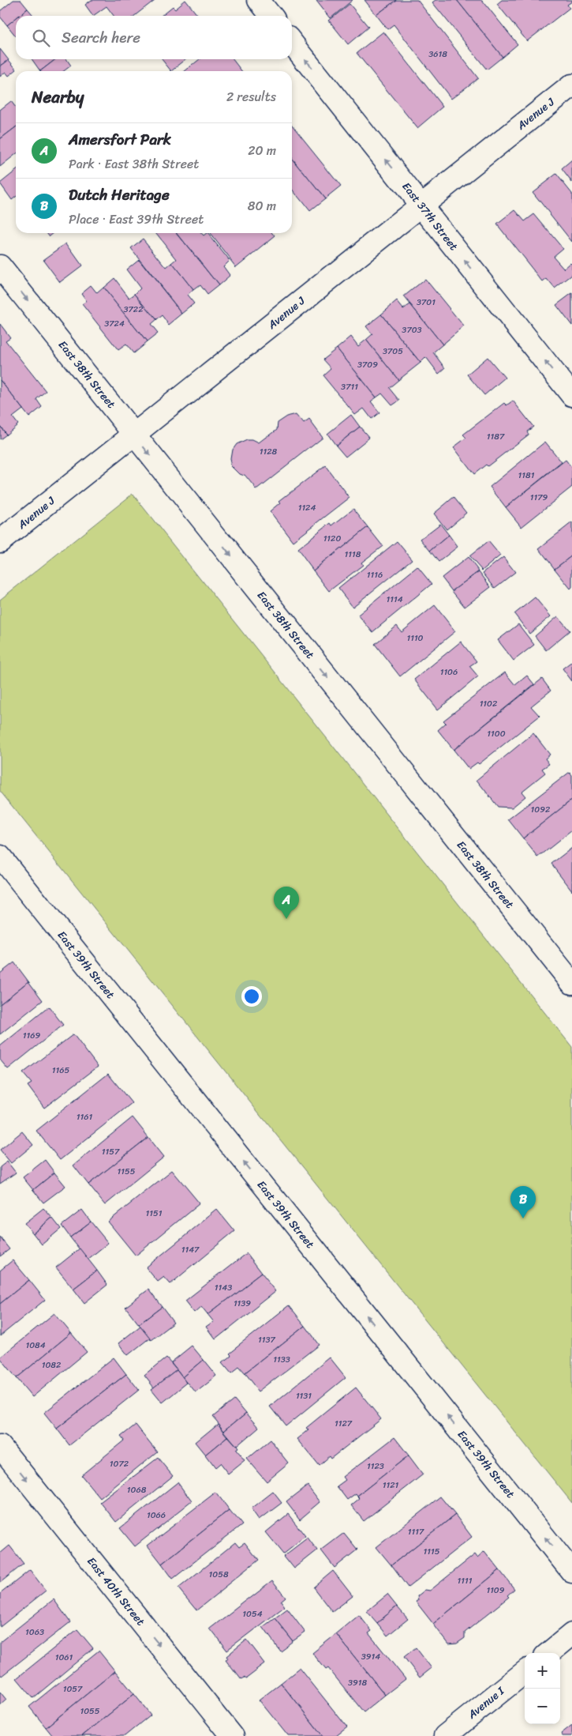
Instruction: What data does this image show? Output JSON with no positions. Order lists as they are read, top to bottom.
{
  "streets": {
    "street": [
      "Avenue J",
      "East 37th Street",
      "East 38th Street",
      "East 39th Street",
      "East 40th Street",
      "Avenue I"
    ]
  },
  "crossings": [
    ["Avenue J", "East 37th Street"],
    ["Avenue J", "East 38th Street"]
  ],
  "one_way": [
    "East 37th Street",
    "East 38th Street",
    "East 39th Street",
    "East 40th Street"
  ],
  "house_numbers": [
    "3618",
    "3701",
    "3722",
    "3724",
    "3703",
    "3705",
    "3709",
    "3711",
    "1187",
    "1128",
    "1181",
    "1179",
    "1124",
    "1120",
    "1118",
    "1116",
    "1114",
    "1110",
    "1106",
    "1102",
    "1100",
    "1092",
    "1169",
    "1165",
    "1161",
    "1157",
    "1155",
    "1151",
    "1147",
    "1143",
    "1139",
    "1137",
    "1084",
    "1133",
    "1082",
    "1131",
    "1127",
    "1072",
    "1123",
    "1121",
    "1068",
    "1066",
    "1117",
    "1115",
    "1058",
    "1111",
    "1109",
    "1054",
    "1063",
    "3914",
    "1061",
    "3918",
    "1057",
    "1055"
  ],
  "page": {
    "search": "Search here",
    "heading": ["Nearby", "2 results"],
    "list": [
      {
        "mark": "A",
        "name": "Amersfort Park",
        "note": "Park · East 38th Street",
        "value": "20 m"
      },
      {
        "mark": "B",
        "name": "Dutch Heritage",
        "note": "Place · East 39th Street",
        "value": "80 m"
      }
    ],
    "pins": ["A", "B"],
    "map_buttons": ["+", "−"]
  }
}
